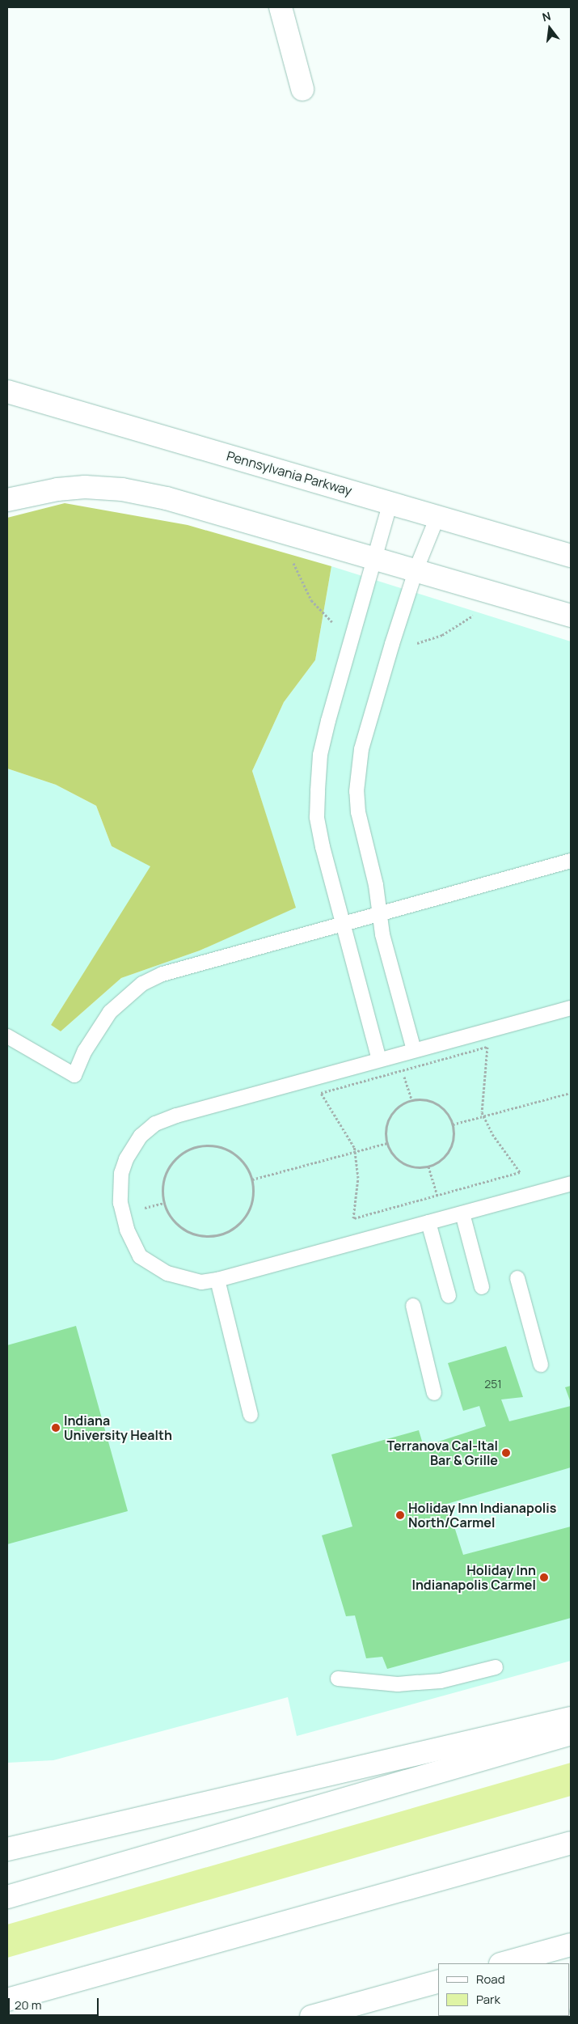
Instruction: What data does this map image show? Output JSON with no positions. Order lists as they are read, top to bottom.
{
  "streets": {
    "main road": ["Pennsylvania Parkway"]
  },
  "places": [
    "Indiana University Health",
    "Terranova Cal-Ital Bar & Grille",
    "Holiday Inn Indianapolis North/Carmel",
    "Holiday Inn Indianapolis Carmel"
  ],
  "house_numbers": ["251"],
  "legend": ["Road", "Park"],
  "scale_bar": "20 m",
  "north": "top"
}
